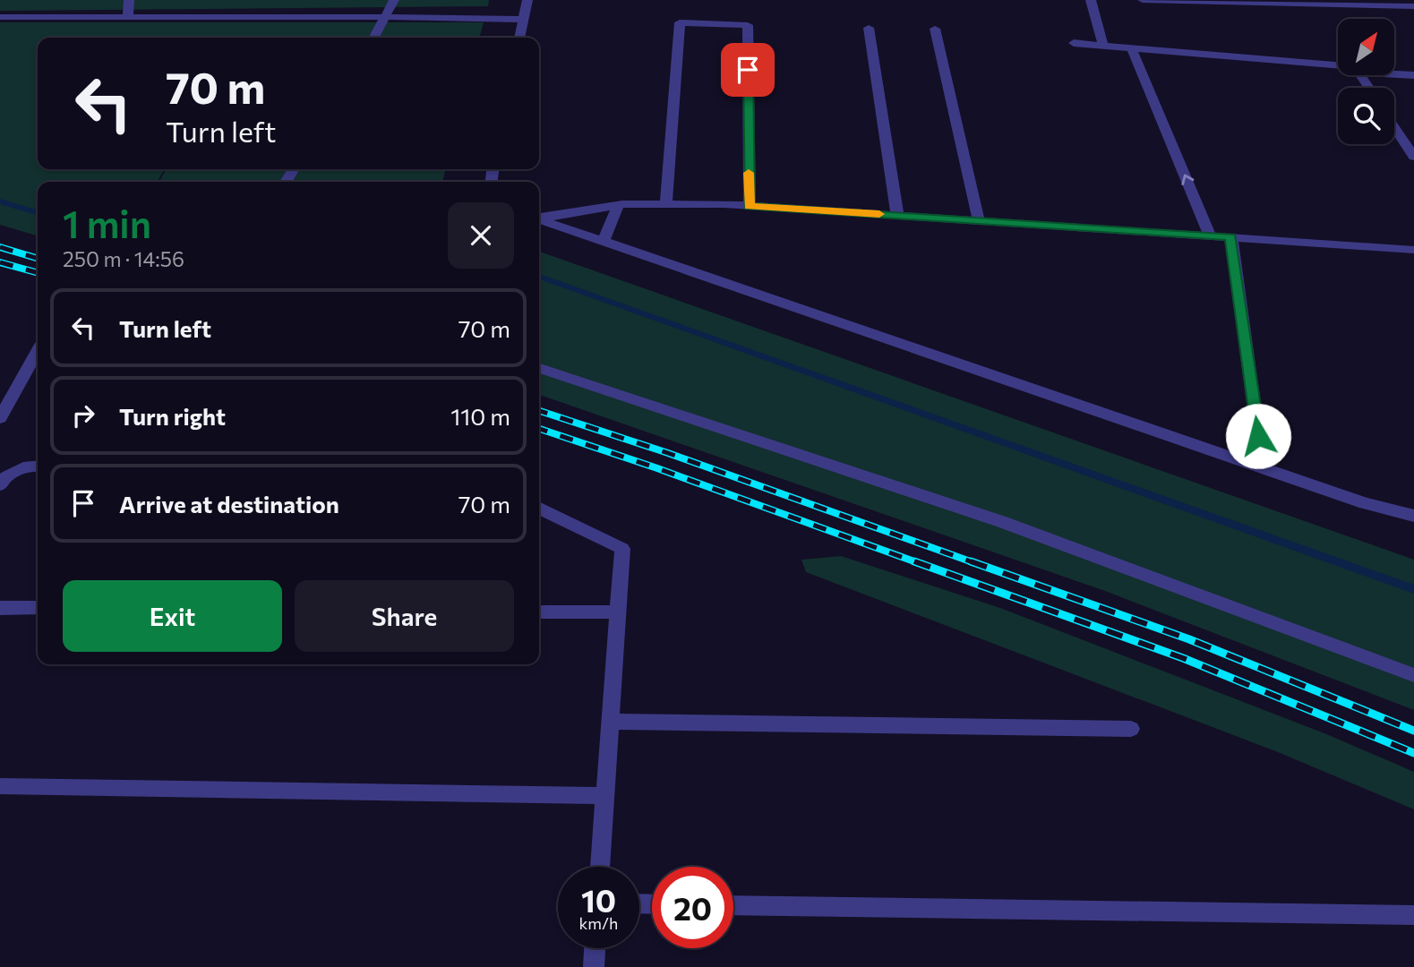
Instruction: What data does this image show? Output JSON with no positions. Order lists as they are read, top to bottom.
{
  "north": "top right",
  "page": {
    "turn": ["70 m", "Turn left"],
    "heading": ["1 min", "250 m · 14:56"],
    "list": [
      {
        "name": "Turn left",
        "value": "70 m"
      },
      {
        "name": "Turn right",
        "value": "110 m"
      },
      {
        "name": "Arrive at destination",
        "value": "70 m"
      }
    ],
    "buttons": ["Exit", "Share"],
    "speed": "10 km/h",
    "limit": "20"
  }
}
